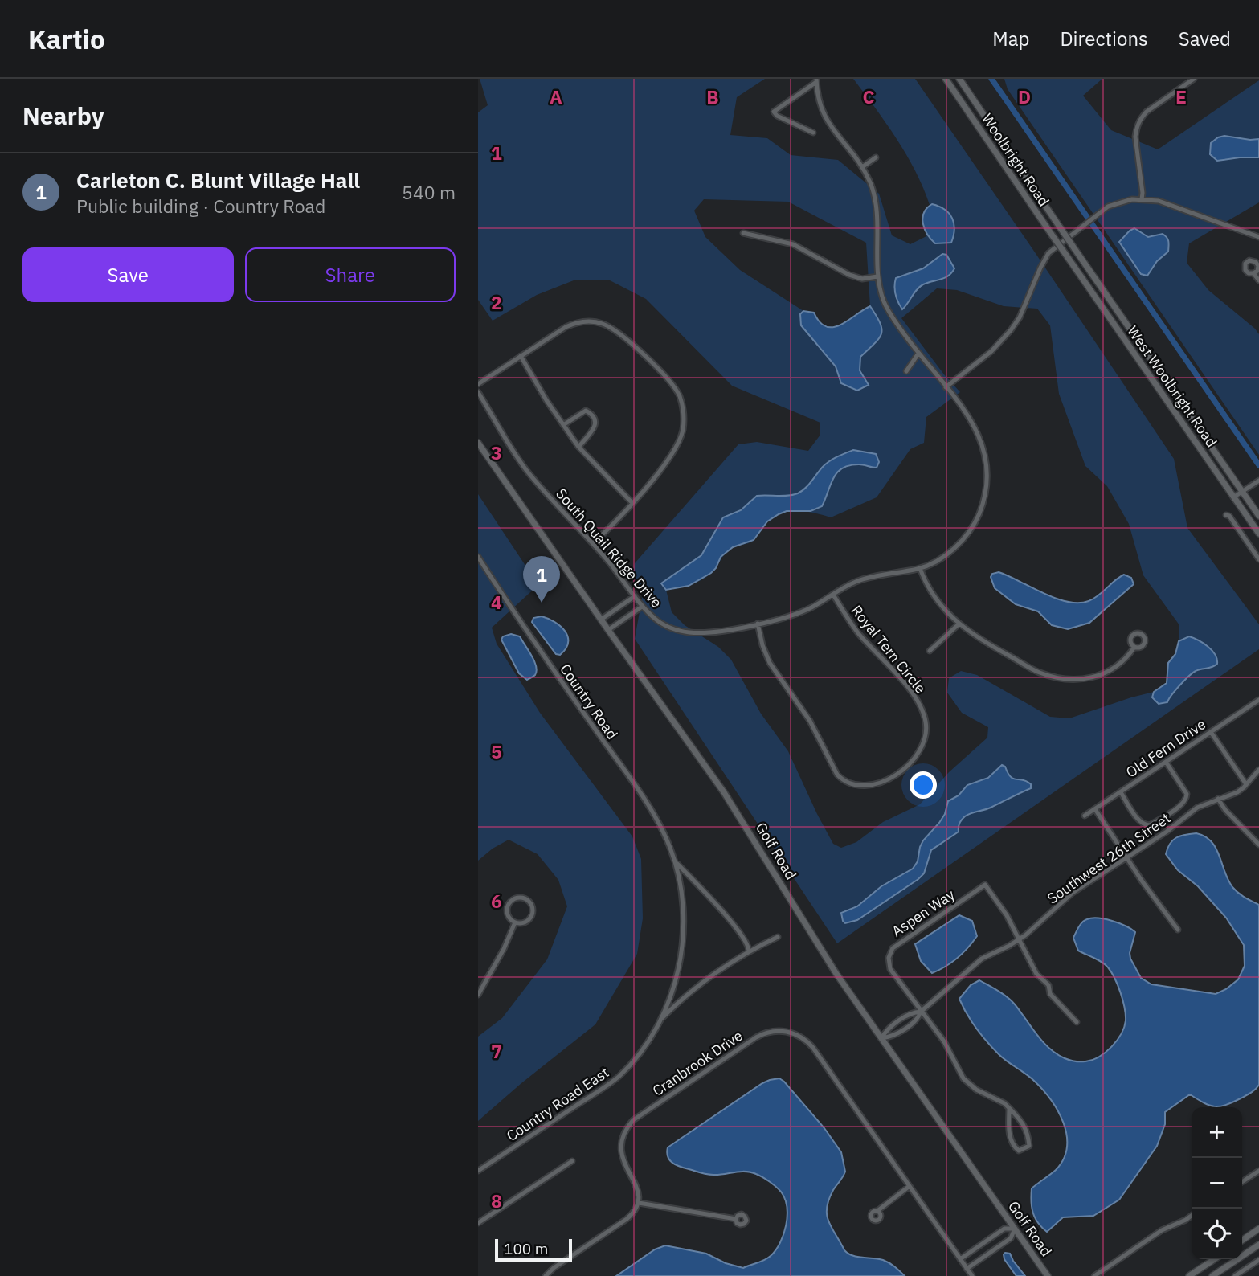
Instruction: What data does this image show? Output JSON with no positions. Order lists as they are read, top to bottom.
{
  "streets": {
    "main road": ["Woolbright Road", "West Woolbright Road", "Golf Road"],
    "street": [
      "South Quail Ridge Drive",
      "Royal Tern Circle",
      "Country Road",
      "Old Fern Drive",
      "Southwest 26th Street",
      "Aspen Way",
      "Cranbrook Drive",
      "Country Road East"
    ]
  },
  "crossings": [
    ["Woolbright Road", "West Woolbright Road"],
    ["South Quail Ridge Drive", "Royal Tern Circle"],
    ["Country Road", "Country Road East"],
    ["Golf Road", "Southwest 26th Street"],
    ["Southwest 26th Street", "Aspen Way"]
  ],
  "scale_bar": "100 m",
  "page": {
    "header": "Kartio",
    "nav": ["Map", "Directions", "Saved"],
    "heading": "Nearby",
    "list": [
      {
        "mark": "1",
        "name": "Carleton C. Blunt Village Hall",
        "note": "Public building · Country Road",
        "value": "540 m"
      }
    ],
    "buttons": ["Save", "Share"],
    "pins": "1",
    "map_buttons": ["+", "−"],
    "scale": "100 m"
  },
  "grid": {
    "columns": [
      "A",
      "B",
      "C",
      "D",
      "E"
    ],
    "rows": [
      "1",
      "2",
      "3",
      "4",
      "5",
      "6",
      "7",
      "8"
    ]
  }
}
